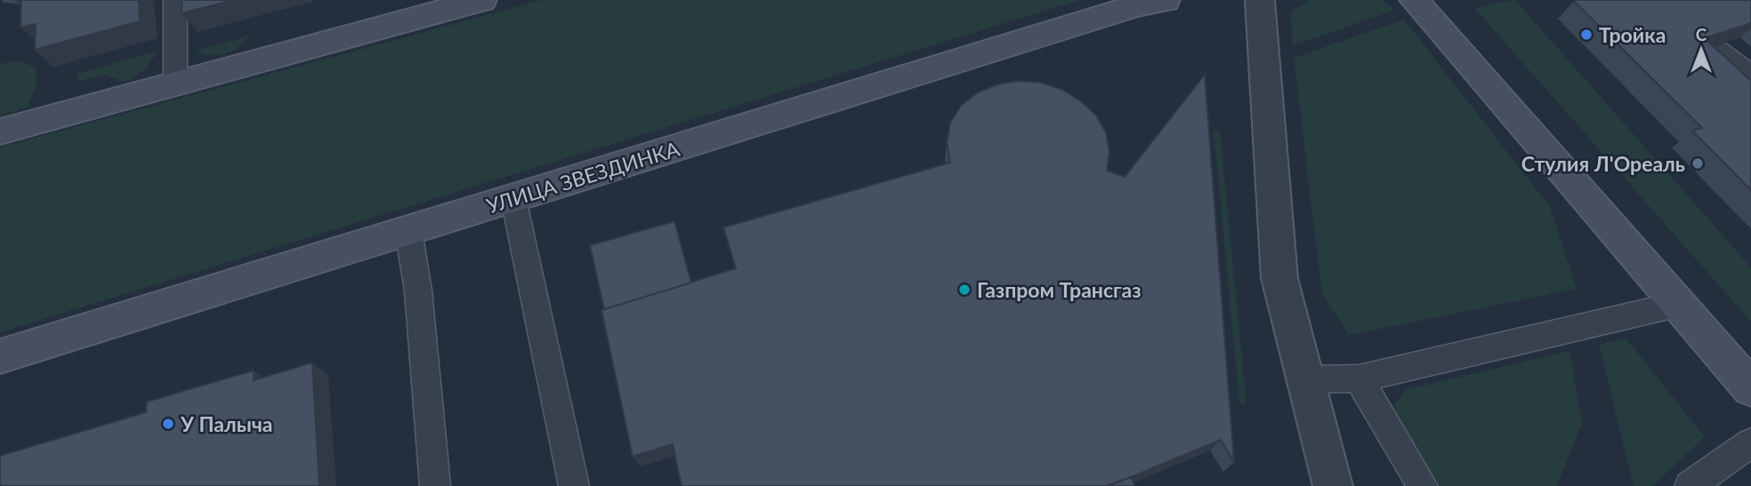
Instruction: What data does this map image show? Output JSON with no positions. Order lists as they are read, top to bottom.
{
  "streets": {
    "street": ["УЛИЦА ЗВЕЗДИНКА"]
  },
  "places": [
    "Тройка",
    "Стулия Л'Ореаль",
    "Газпром Трансгаз",
    "У Палыча"
  ],
  "north": "top"
}
